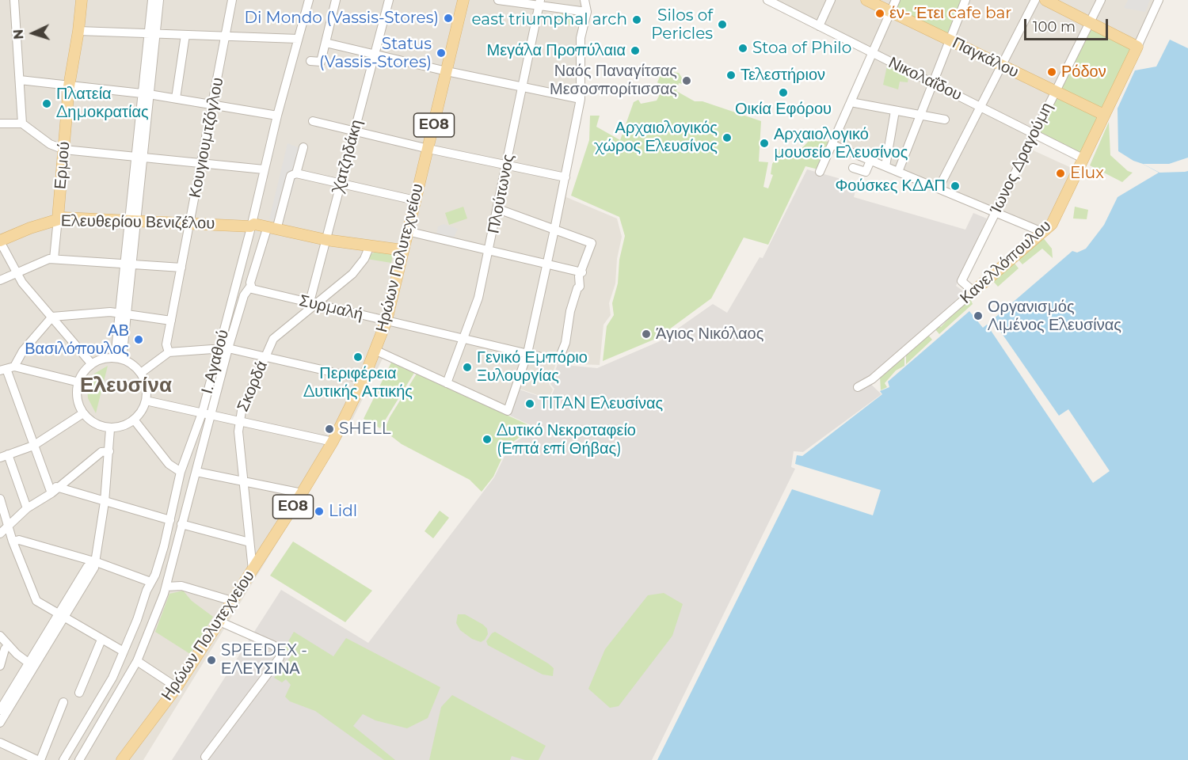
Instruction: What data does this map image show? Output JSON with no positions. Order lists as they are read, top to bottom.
{
  "streets": {
    "main road": [
      "Παγκάλου",
      "ΕΟ8",
      "Ερμού",
      "Ελευθερίου Βενιζέλου",
      "Ηρώων Πολυτεχνείου",
      "Κανελλόπουλου"
    ],
    "street": [
      "Νικολαΐδου",
      "Κουγιουμτζόγλου",
      "Χατζηδάκη",
      "Ίωνος Δραγούμη",
      "Πλούτωνος",
      "Συρμαλή",
      "Ι. Αγαθού",
      "Σκορδά"
    ]
  },
  "crossings": [
    ["Παγκάλου", "Ίωνος Δραγούμη"],
    ["Παγκάλου", "Κανελλόπουλου"],
    ["Νικολαΐδου", "Ίωνος Δραγούμη"],
    ["Νικολαΐδου", "Κανελλόπουλου"],
    ["Κουγιουμτζόγλου", "Ελευθερίου Βενιζέλου"],
    ["Χατζηδάκη", "Ελευθερίου Βενιζέλου"],
    ["Χατζηδάκη", "Συρμαλή"],
    ["Χατζηδάκη", "Σκορδά"],
    ["Ίωνος Δραγούμη", "Κανελλόπουλου"],
    ["Ερμού", "Ελευθερίου Βενιζέλου"],
    ["Πλούτωνος", "Συρμαλή"],
    ["Ελευθερίου Βενιζέλου", "Ηρώων Πολυτεχνείου"],
    ["Ελευθερίου Βενιζέλου", "Ι. Αγαθού"],
    ["Ελευθερίου Βενιζέλου", "Σκορδά"],
    ["Ηρώων Πολυτεχνείου", "Συρμαλή"],
    ["Ηρώων Πολυτεχνείου", "Σκορδά"],
    ["Συρμαλή", "Σκορδά"]
  ],
  "districts": ["Ελευσίνα"],
  "places": [
    "έν- Έτει cafe bar",
    "Di Mondo (Vassis-Stores)",
    "east triumphal arch",
    "Silos of Pericles",
    "Stoa of Philo",
    "Μεγάλα Προπύλαια",
    "Status (Vassis-Stores)",
    "Ρόδον",
    "Τελεστήριον",
    "Ναός Παναγίτσας Μεσοσπορίτισσας",
    "Οικία Εφόρου",
    "Πλατεία Δημοκρατίας",
    "Αρχαιολογικός χώρος Ελευσίνος",
    "Αρχαιολογικό μουσείο Ελευσίνος",
    "Elux",
    "Φούσκες ΚΔΑΠ",
    "Οργανισμός Λιμένος Ελευσίνας",
    "Άγιος Νικόλαος",
    "ΑΒ Βασιλόπουλος",
    "Περιφέρεια Δυτικής Αττικής",
    "Γενικό Εμπόριο Ξυλουργίας",
    "TITAN Ελευσίνας",
    "SHELL",
    "Δυτικό Νεκροταφείο (Επτά επί Θήβας)",
    "Lidl",
    "SPEEDEX - ΕΛΕΥΣΙΝΑ"
  ],
  "scale_bar": "100 m",
  "north": "left"
}
